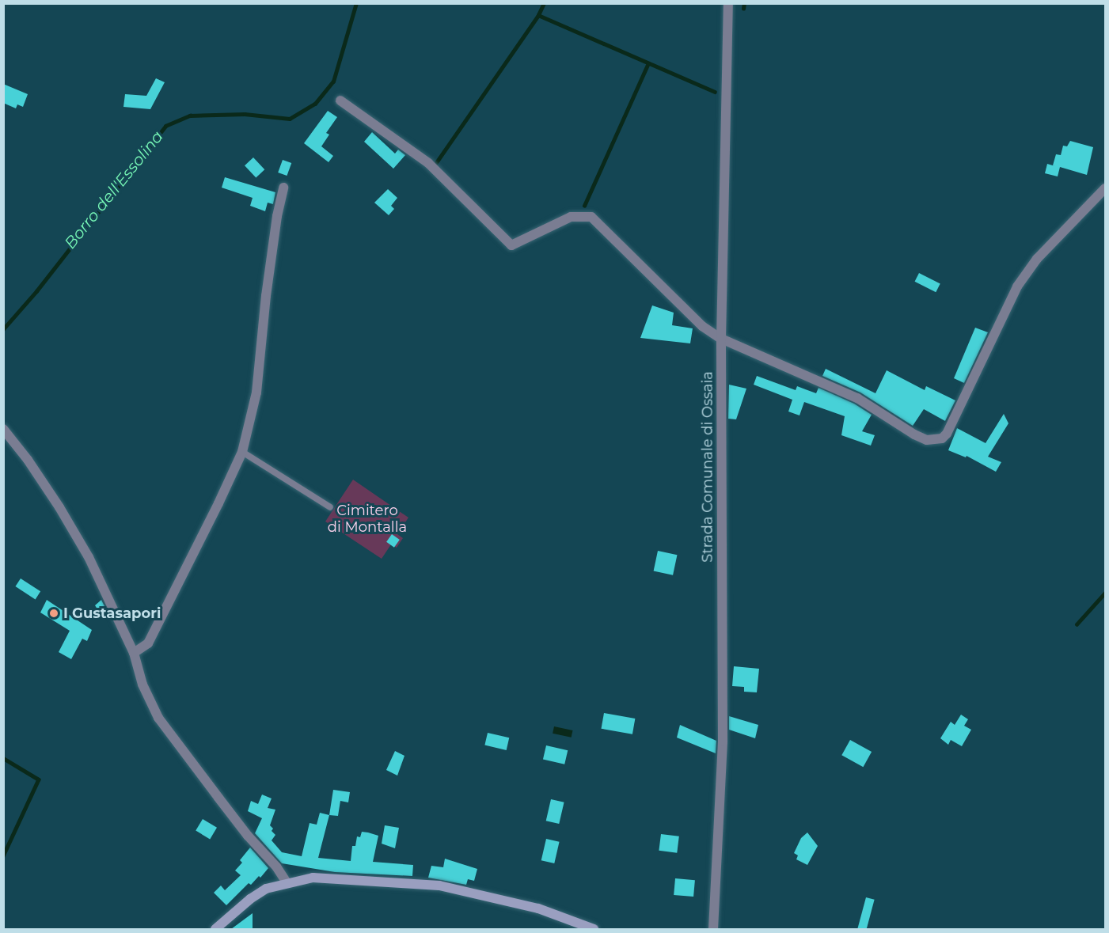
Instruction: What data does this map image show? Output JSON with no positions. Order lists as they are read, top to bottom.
{
  "streets": {
    "street": ["Strada Comunale di Ossaia"]
  },
  "water": ["Borro dell'Essolina"],
  "parks": ["Cimitero di Montalla"],
  "places": ["I Gustasapori"]
}
